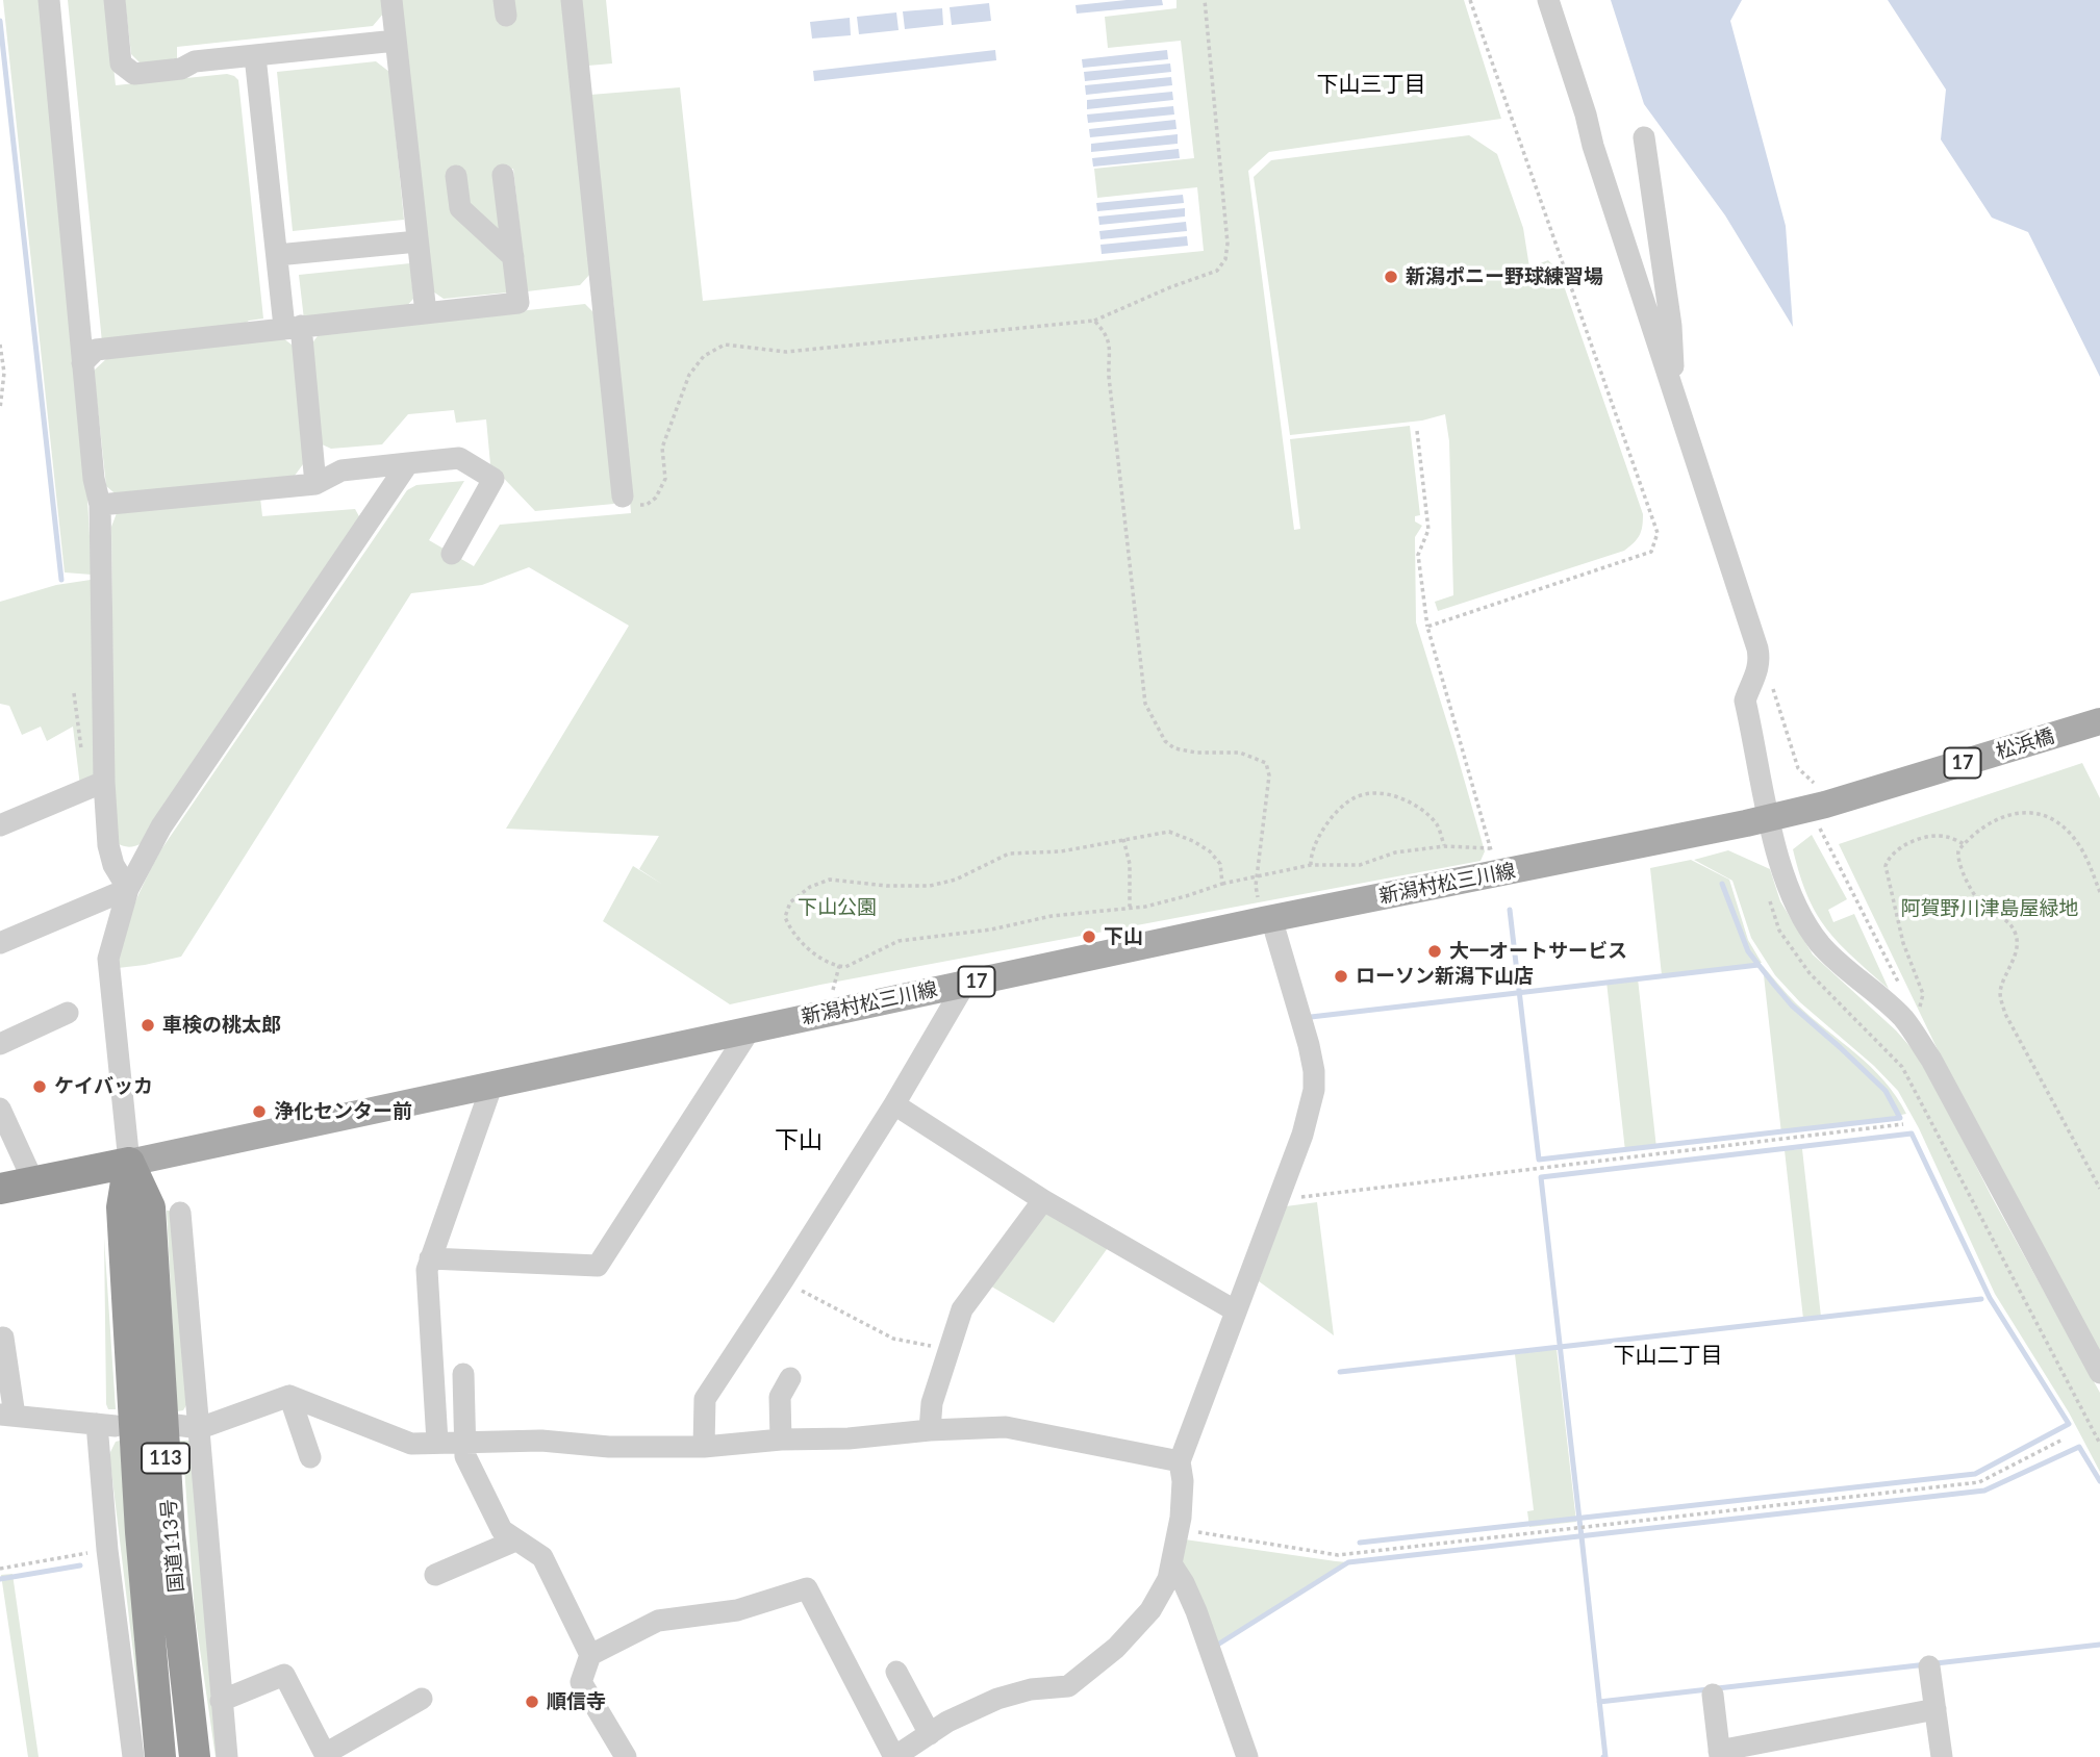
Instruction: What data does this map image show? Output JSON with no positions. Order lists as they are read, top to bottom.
{
  "streets": {
    "highway": ["113", "国道113号"],
    "main road": ["松浜橋", "17", "新潟村松三川線"]
  },
  "crossings": [
    ["松浜橋", "新潟村松三川線"],
    ["新潟村松三川線", "国道113号"]
  ],
  "districts": ["下山三丁目", "下山", "下山二丁目"],
  "parks": ["下山公園", "阿賀野川津島屋緑地"],
  "places": [
    "新潟ポニー野球練習場",
    "下山",
    "大一オートサービス",
    "ローソン新潟下山店",
    "車検の桃太郎",
    "ケイバッカ",
    "浄化センター前",
    "順信寺"
  ]
}
